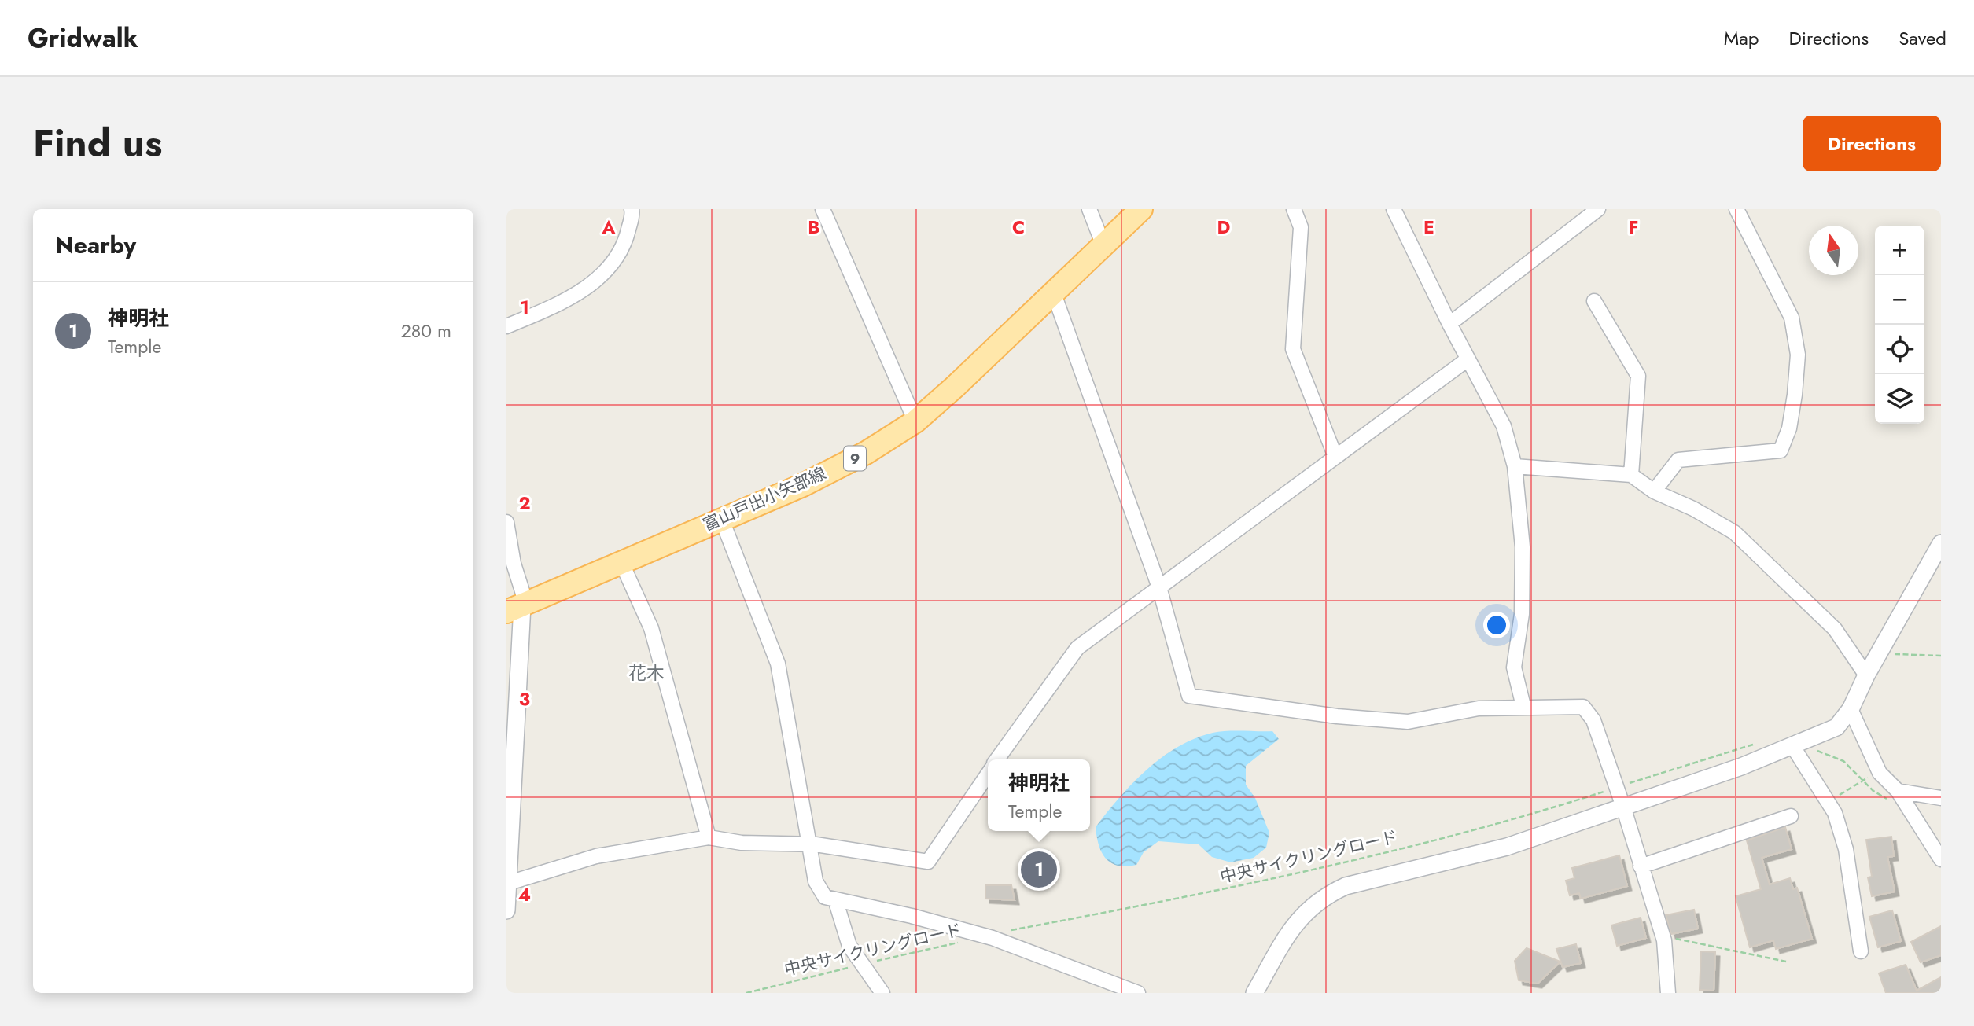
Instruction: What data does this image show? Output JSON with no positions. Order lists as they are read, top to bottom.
{
  "streets": {
    "main road": ["9", "富山戸出小矢部線"],
    "path": ["中央サイクリングロード"]
  },
  "districts": ["花木"],
  "north": "top",
  "page": {
    "header": "Gridwalk",
    "nav": ["Map", "Directions", "Saved"],
    "title": "Find us",
    "buttons": "Directions",
    "heading": "Nearby",
    "map_buttons": ["+", "−"],
    "list": [
      {
        "mark": "1",
        "name": "神明社",
        "note": "Temple",
        "value": "280 m"
      }
    ],
    "popup": ["神明社", "Temple"],
    "pins": "1"
  },
  "grid": {
    "columns": [
      "A",
      "B",
      "C",
      "D",
      "E",
      "F"
    ],
    "rows": [
      "1",
      "2",
      "3",
      "4"
    ]
  }
}
